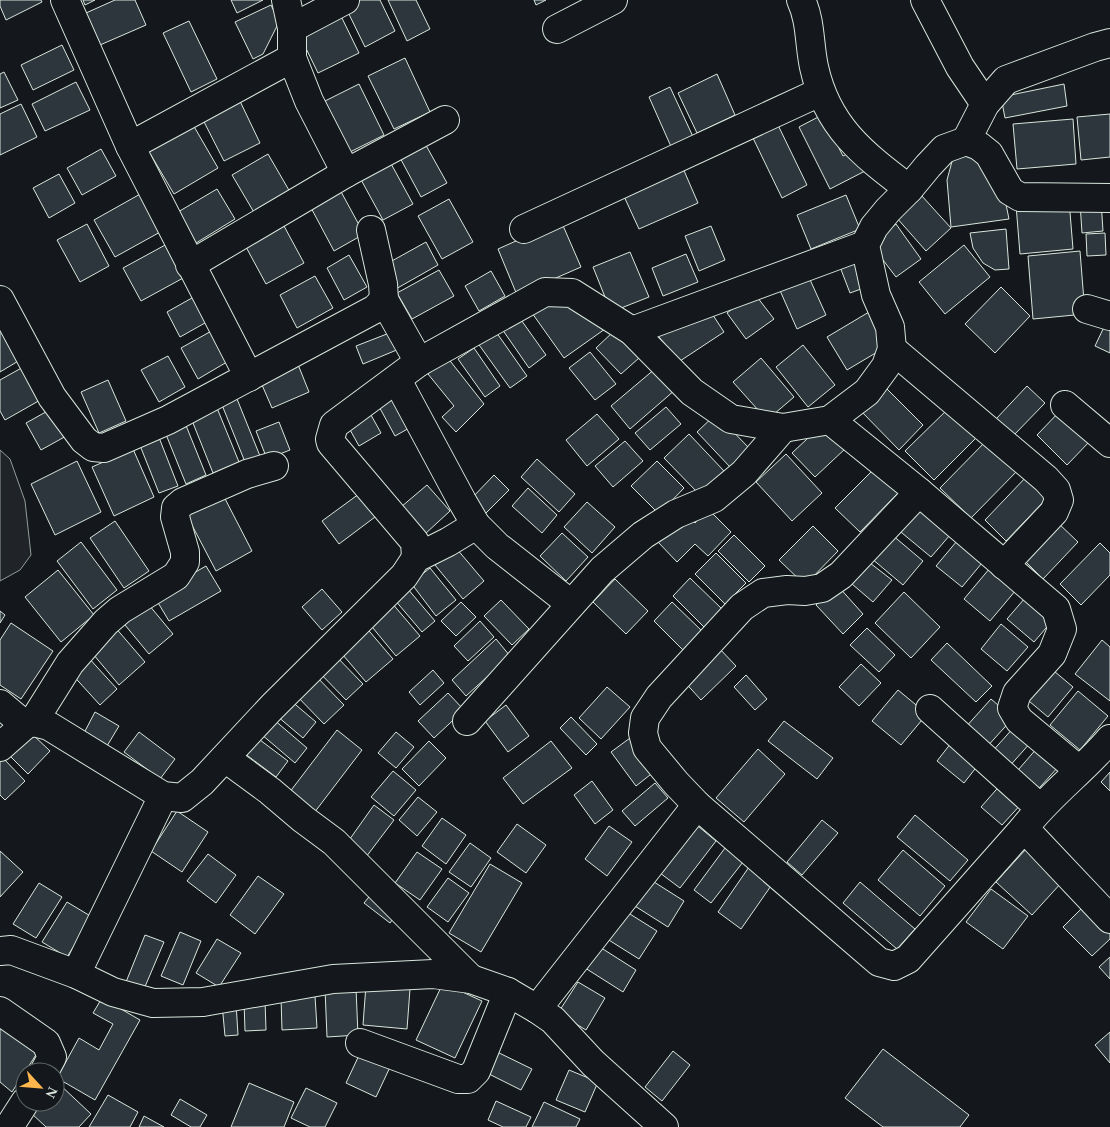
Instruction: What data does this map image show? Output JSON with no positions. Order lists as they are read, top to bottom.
{
  "north": "bottom right"
}
